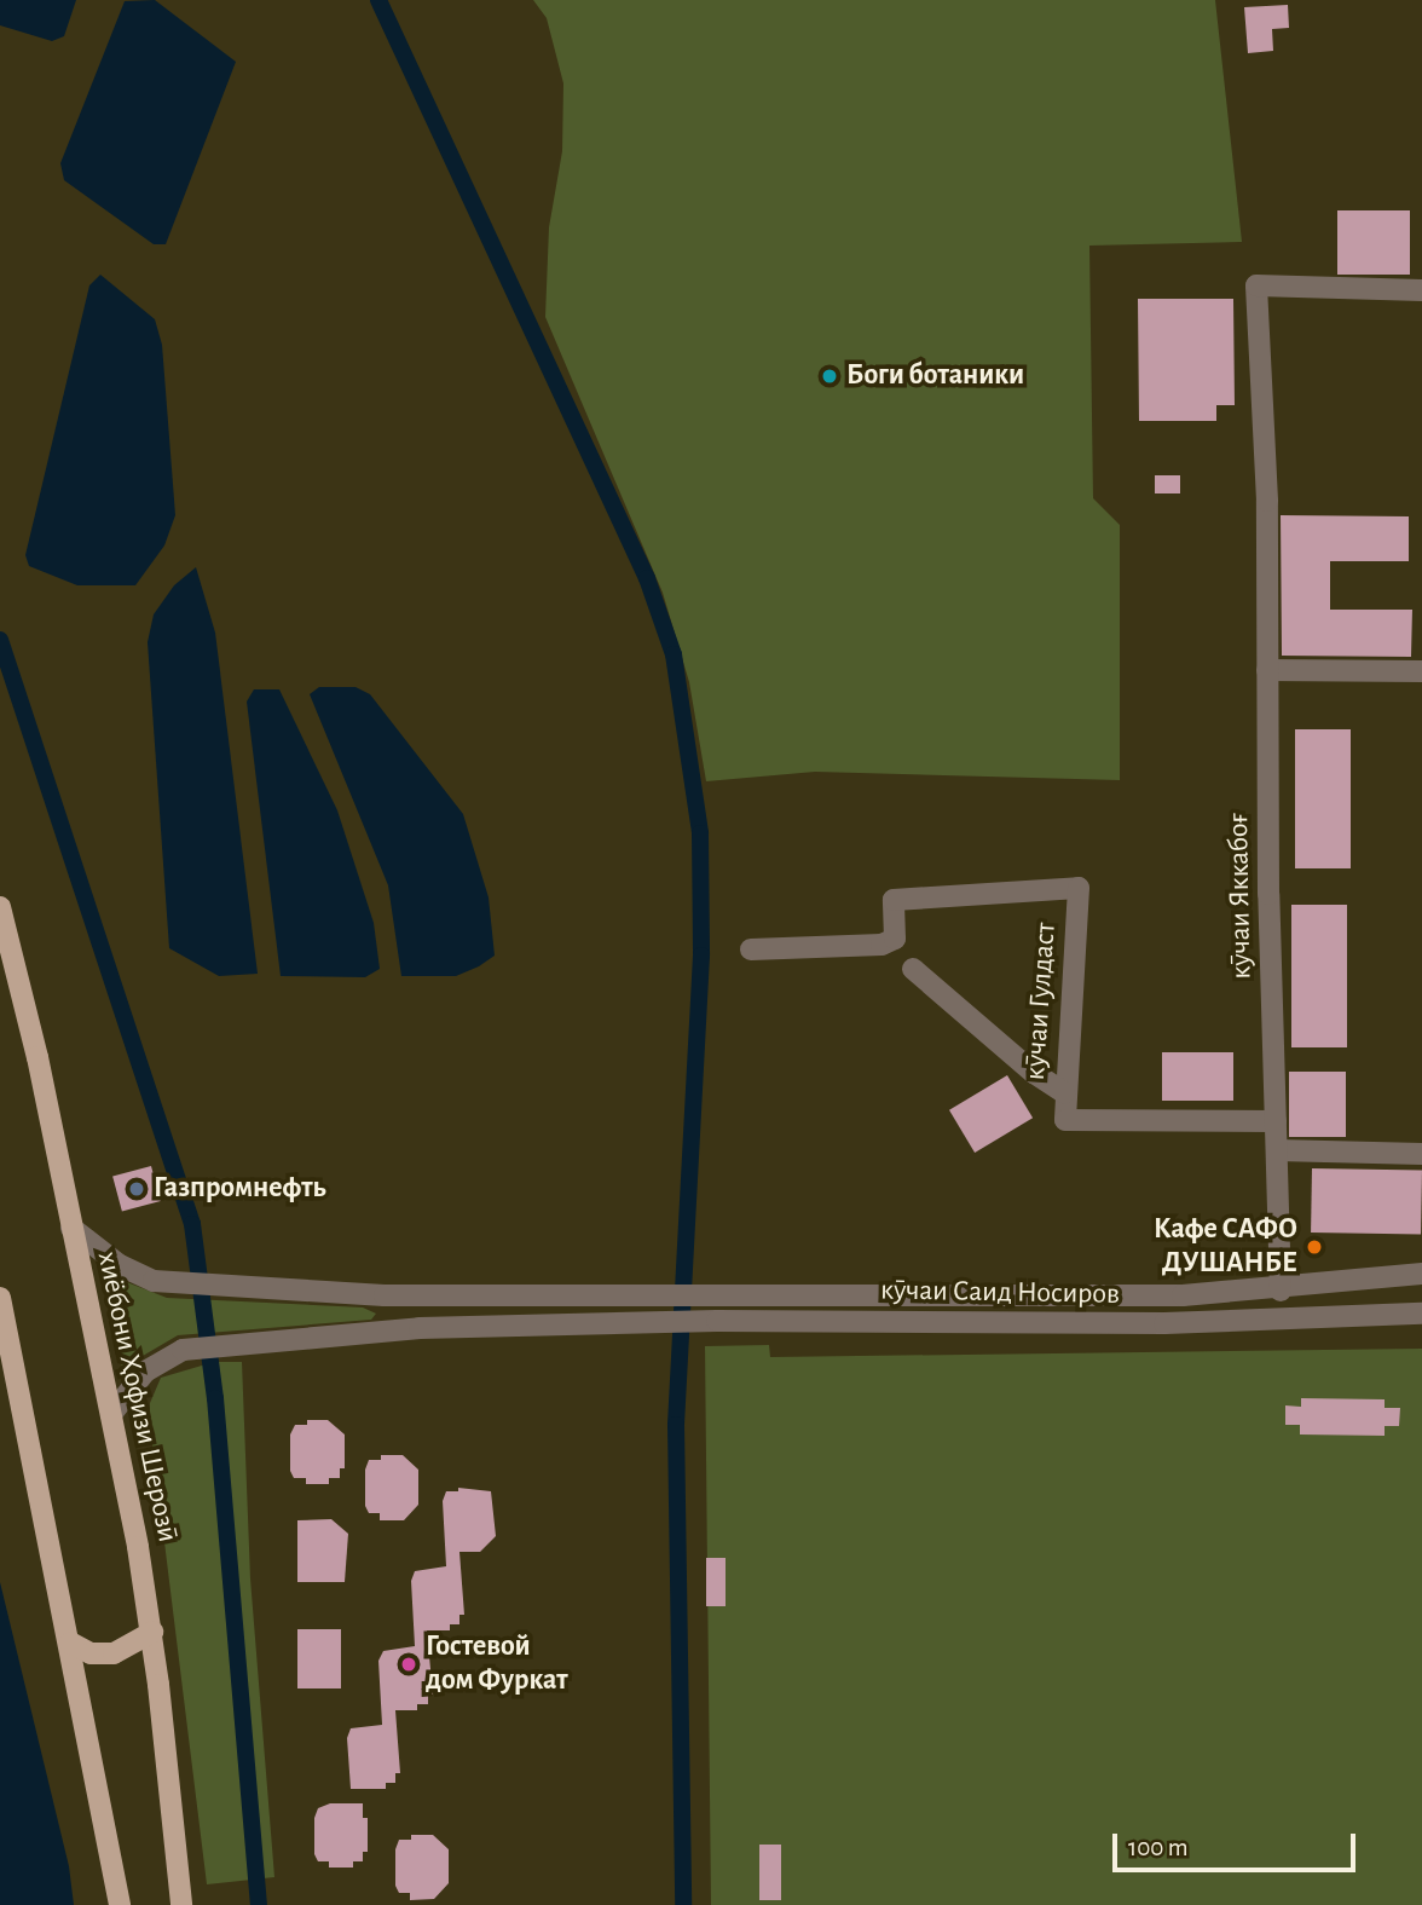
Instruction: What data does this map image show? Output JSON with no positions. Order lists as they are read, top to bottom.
{
  "streets": {
    "main road": ["хиёбони Ҳофизи Шерозӣ"],
    "street": ["кӯчаи Яккабоғ", "кӯчаи Гулдаст", "кӯчаи Саид Носиров"]
  },
  "crossings": [
    ["кӯчаи Яккабоғ", "кӯчаи Гулдаст"],
    ["кӯчаи Яккабоғ", "кӯчаи Саид Носиров"],
    ["кӯчаи Саид Носиров", "хиёбони Ҳофизи Шерозӣ"]
  ],
  "places": [
    "Боги ботаники",
    "Газпромнефть",
    "Кафе САФО ДУШАНБЕ",
    "Гостевой дом Фуркат"
  ],
  "scale_bar": "100 m"
}
